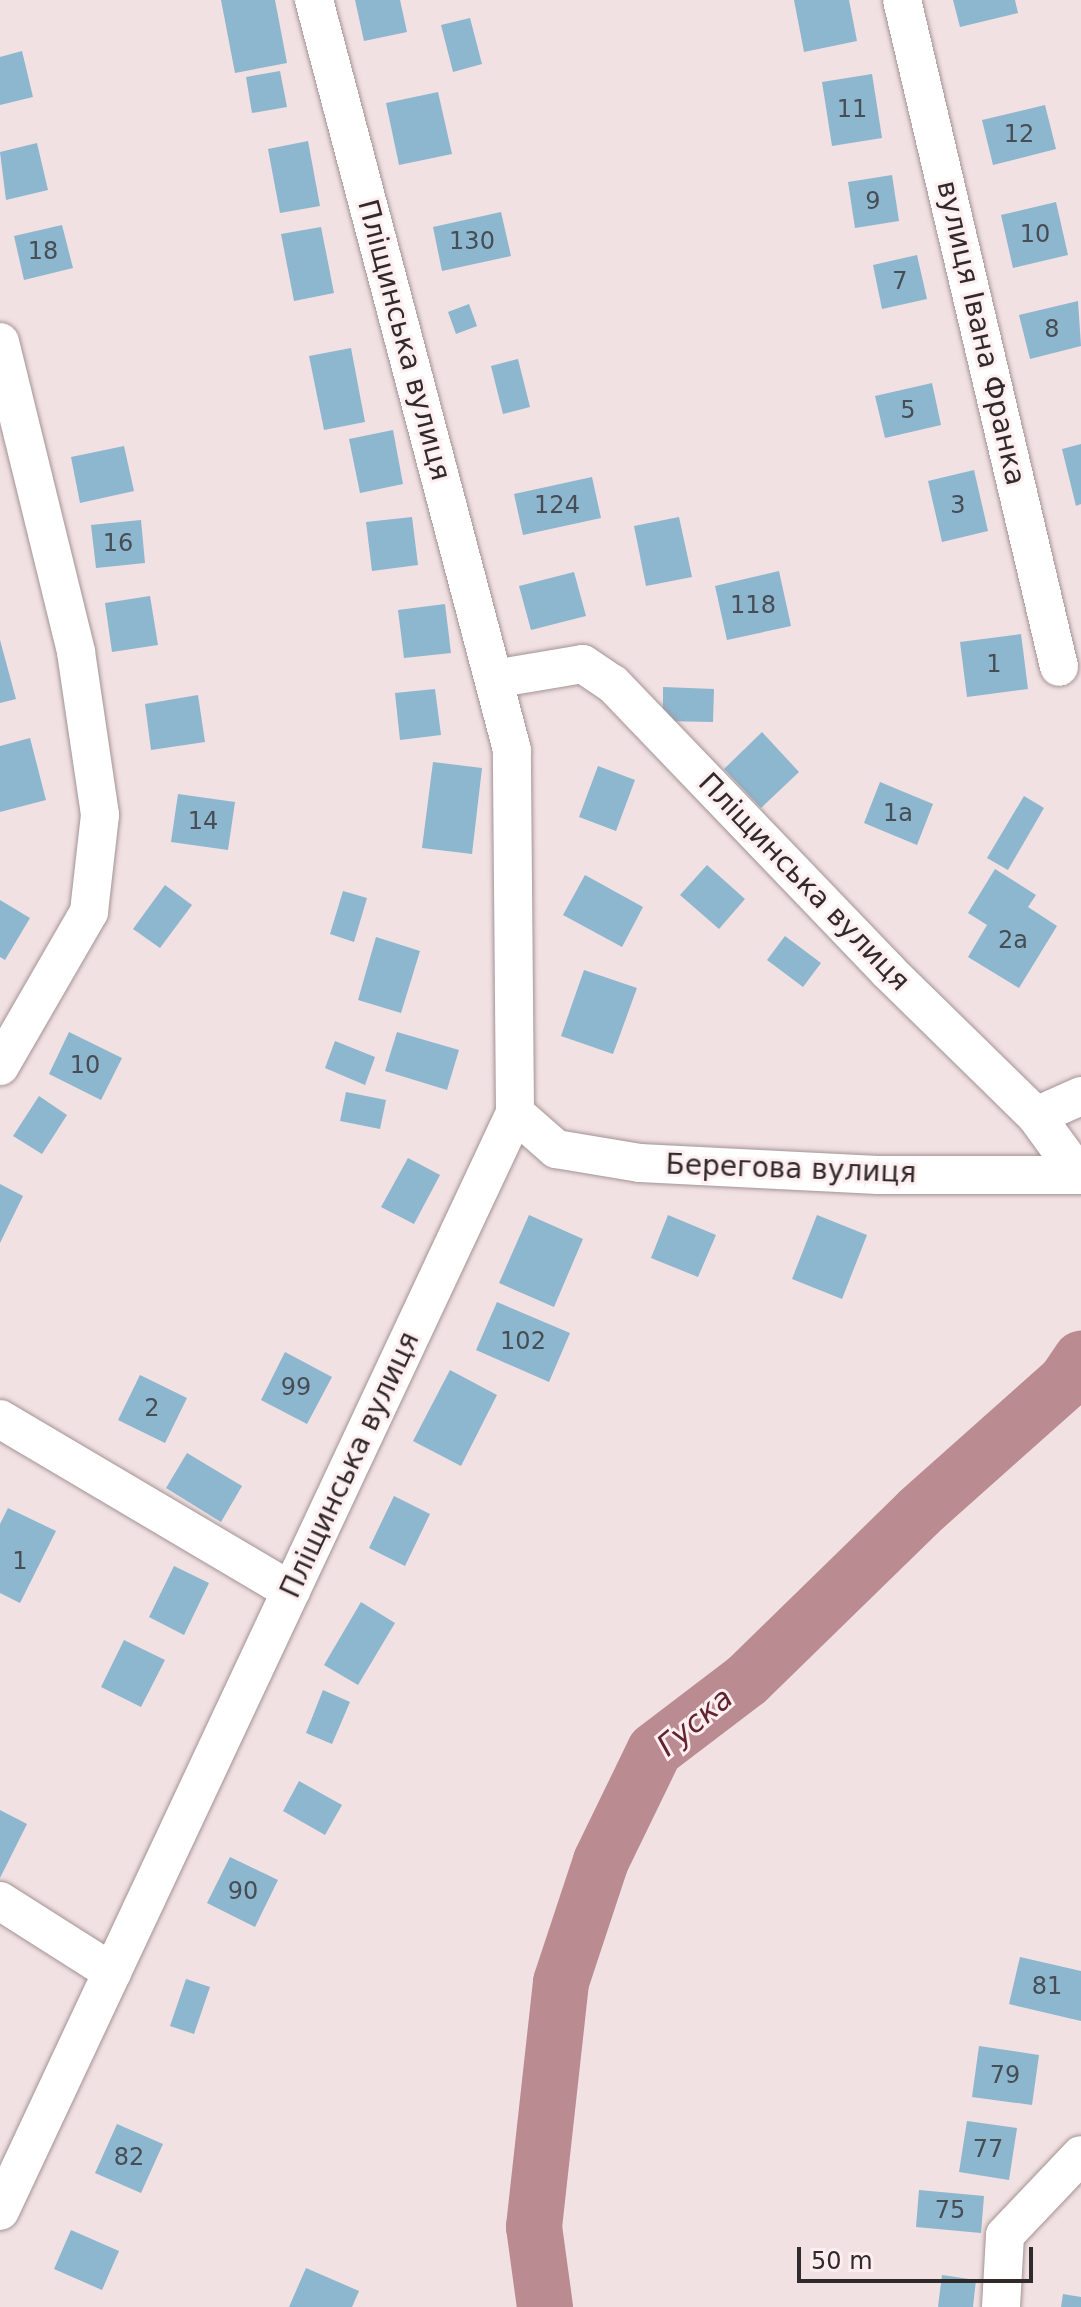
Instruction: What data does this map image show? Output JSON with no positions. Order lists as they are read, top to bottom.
{
  "streets": {
    "street": ["вулиця Івана Франка", "Пліщинська вулиця", "Берегова вулиця"]
  },
  "crossings": [
    ["Пліщинська вулиця", "Берегова вулиця"]
  ],
  "water": ["Гуска"],
  "house_numbers": [
    "11",
    "12",
    "9",
    "10",
    "130",
    "18",
    "7",
    "8",
    "5",
    "124",
    "3",
    "16",
    "118",
    "1",
    "1а",
    "14",
    "2а",
    "10",
    "102",
    "99",
    "2",
    "1",
    "90",
    "81",
    "79",
    "77",
    "82",
    "75"
  ],
  "scale_bar": "50 m"
}
